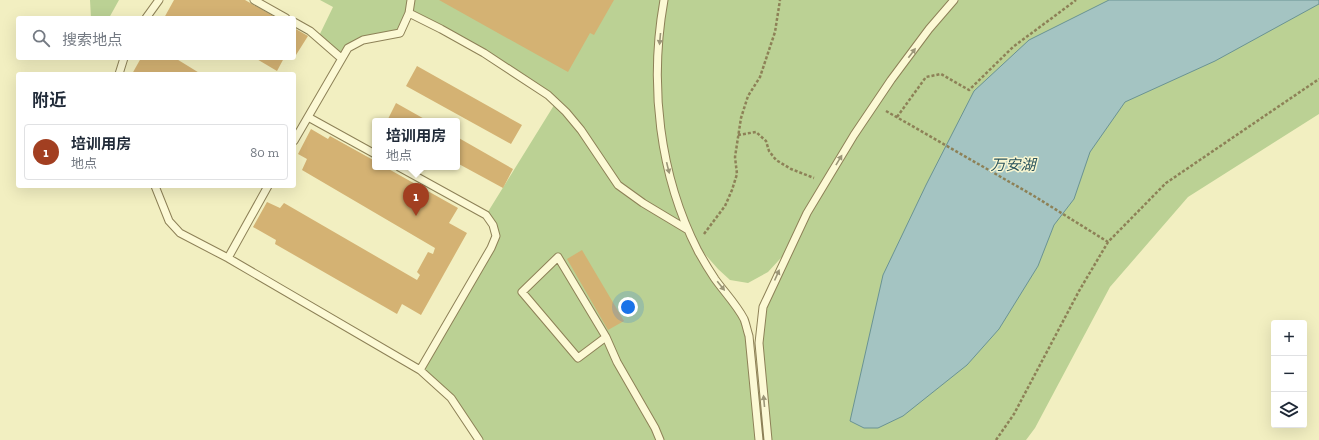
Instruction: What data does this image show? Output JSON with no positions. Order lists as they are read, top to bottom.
{
  "water": ["万安湖"],
  "page": {
    "search": "搜索地点",
    "heading": "附近",
    "popup": ["培训用房", "地点"],
    "list": [
      {
        "mark": "1",
        "name": "培训用房",
        "note": "地点",
        "value": "80 m"
      }
    ],
    "pins": "1",
    "map_buttons": ["+", "−"]
  }
}
